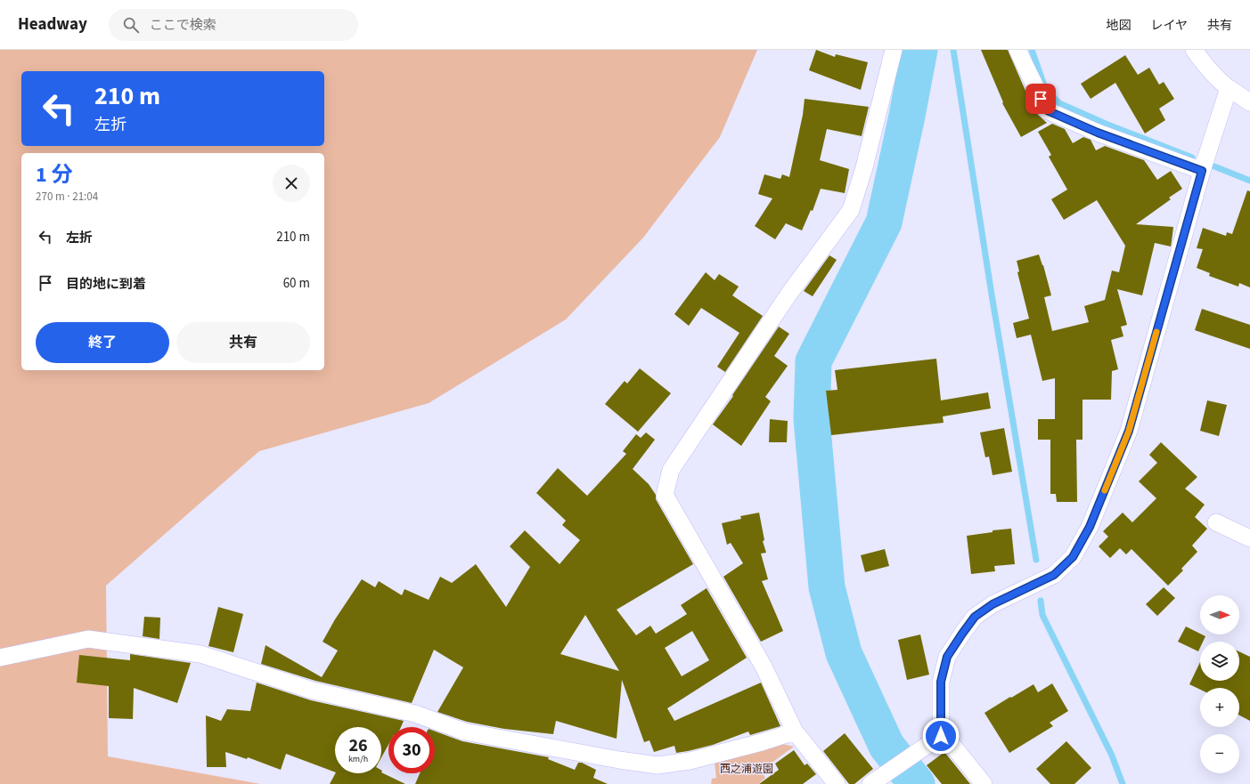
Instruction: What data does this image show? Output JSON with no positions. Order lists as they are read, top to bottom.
{
  "parks": ["西之浦遊園"],
  "north": "right",
  "page": {
    "header": "Headway",
    "search": "ここで検索",
    "nav": ["地図", "レイヤ", "共有"],
    "turn": ["210 m", "左折"],
    "heading": ["1 分", "270 m · 21:04"],
    "list": [
      {
        "name": "左折",
        "value": "210 m"
      },
      {
        "name": "目的地に到着",
        "value": "60 m"
      }
    ],
    "buttons": ["終了", "共有"],
    "map_buttons": ["+", "−"],
    "speed": "26 km/h",
    "limit": "30"
  }
}
